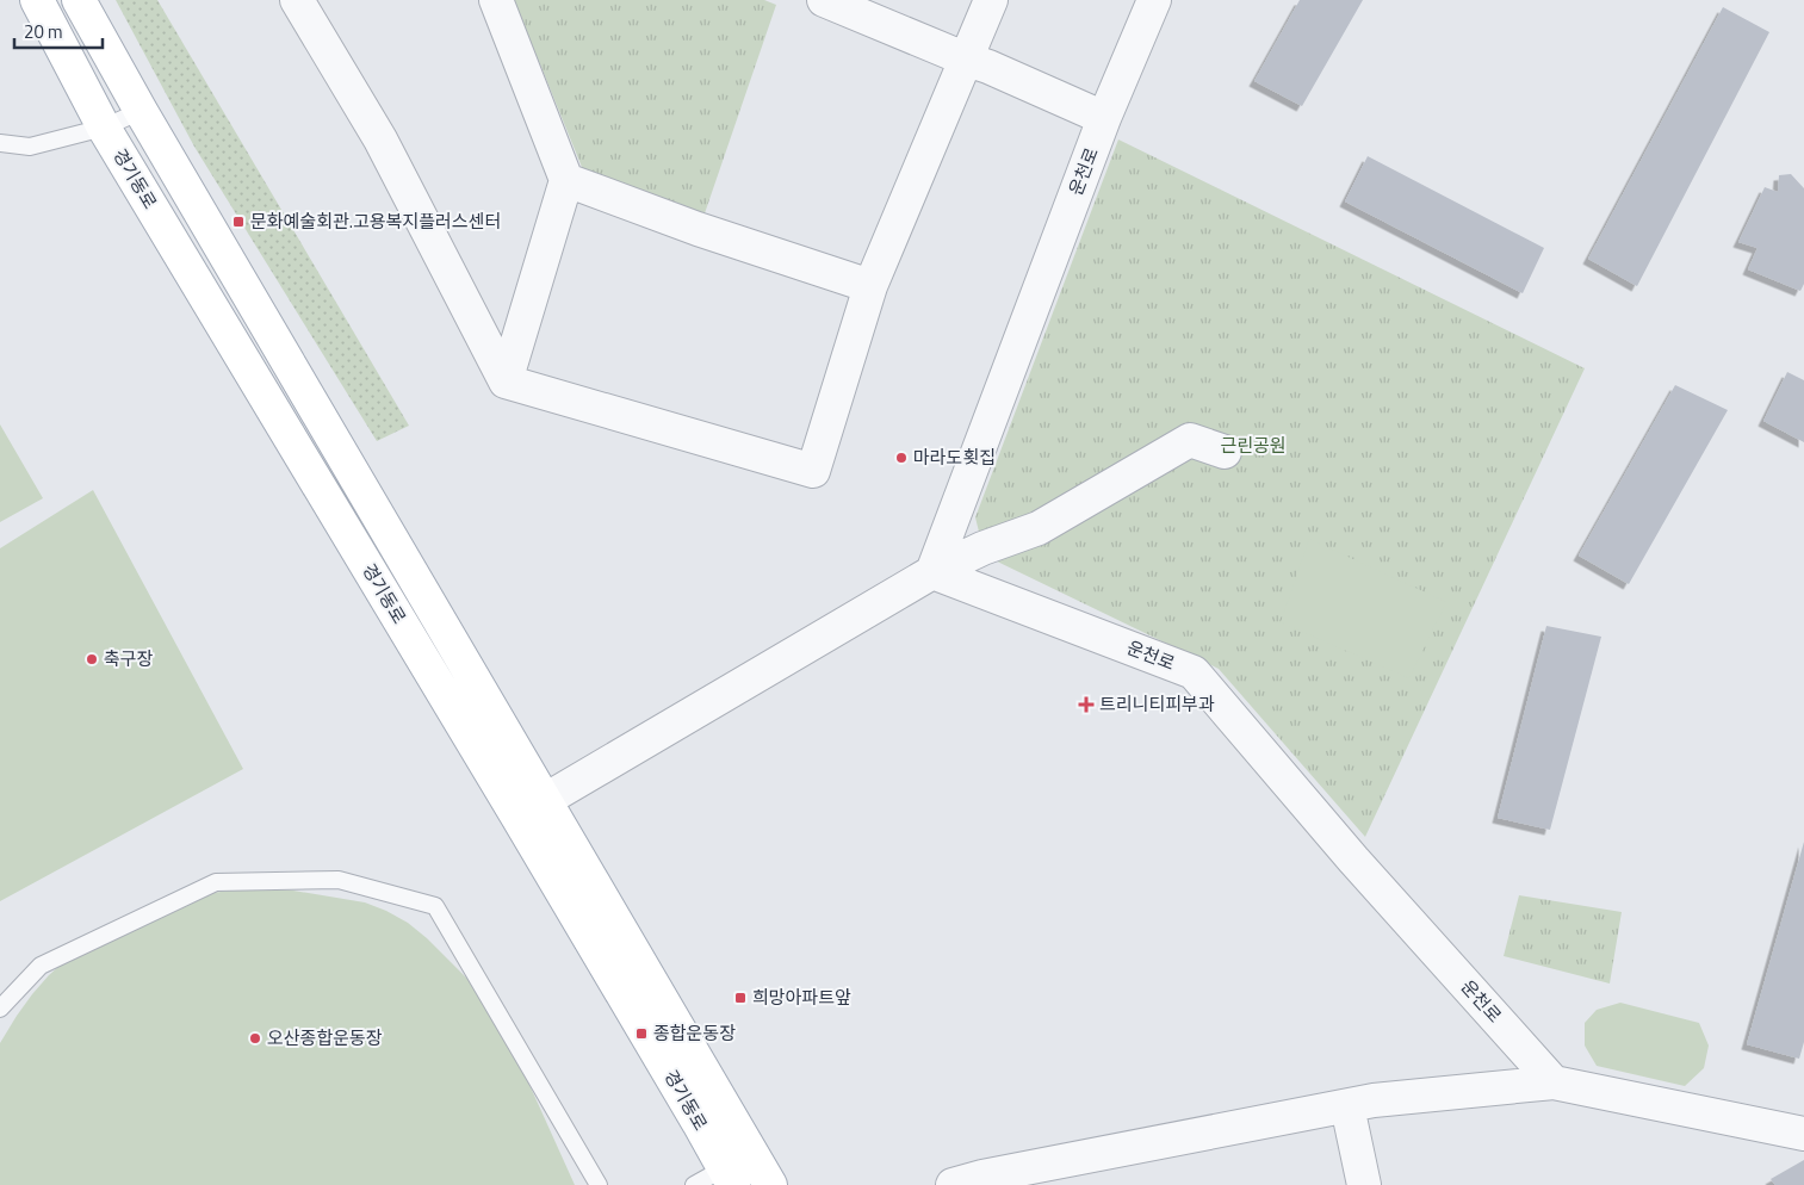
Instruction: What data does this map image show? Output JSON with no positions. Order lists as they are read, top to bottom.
{
  "streets": {
    "main road": ["경기동로"],
    "street": ["운천로"]
  },
  "parks": ["근린공원"],
  "places": {
    "transit": ["문화예술회관.고용복지플러스센터", "희망아파트앞", "종합운동장"],
    "other": ["마라도횟집", "축구장", "오산종합운동장"],
    "health": ["트리니티피부과"]
  },
  "scale_bar": "20 m"
}
